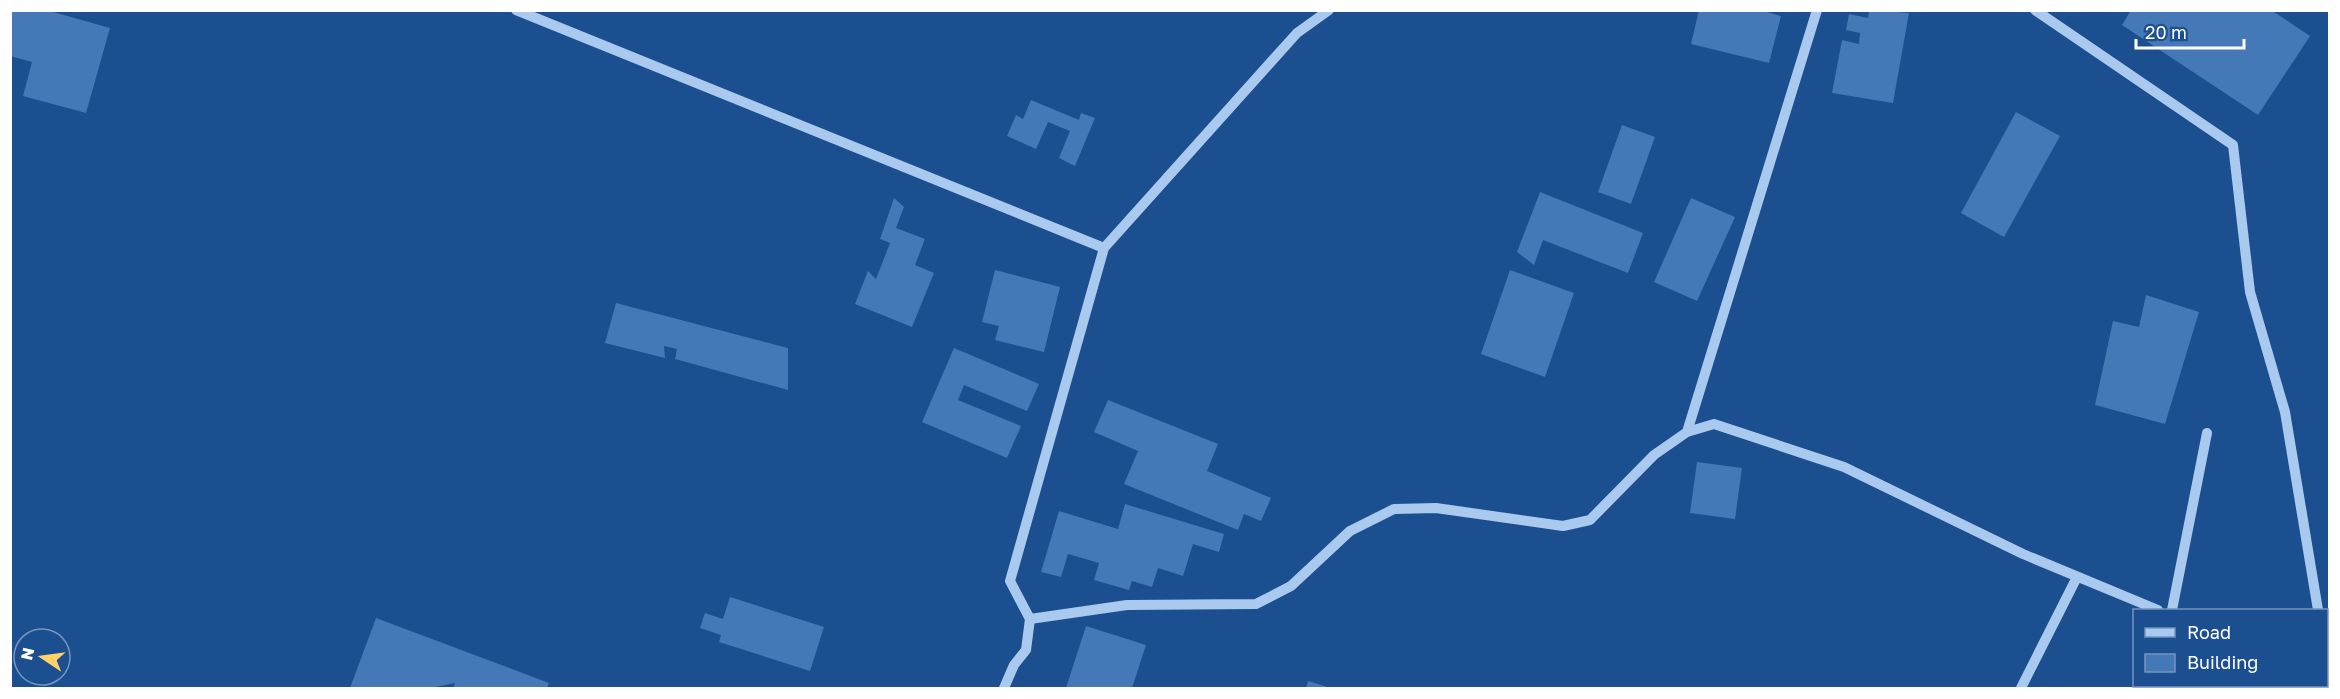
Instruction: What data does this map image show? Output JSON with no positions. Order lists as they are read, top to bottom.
{
  "legend": ["Road", "Building"],
  "scale_bar": "20 m",
  "north": "left"
}
